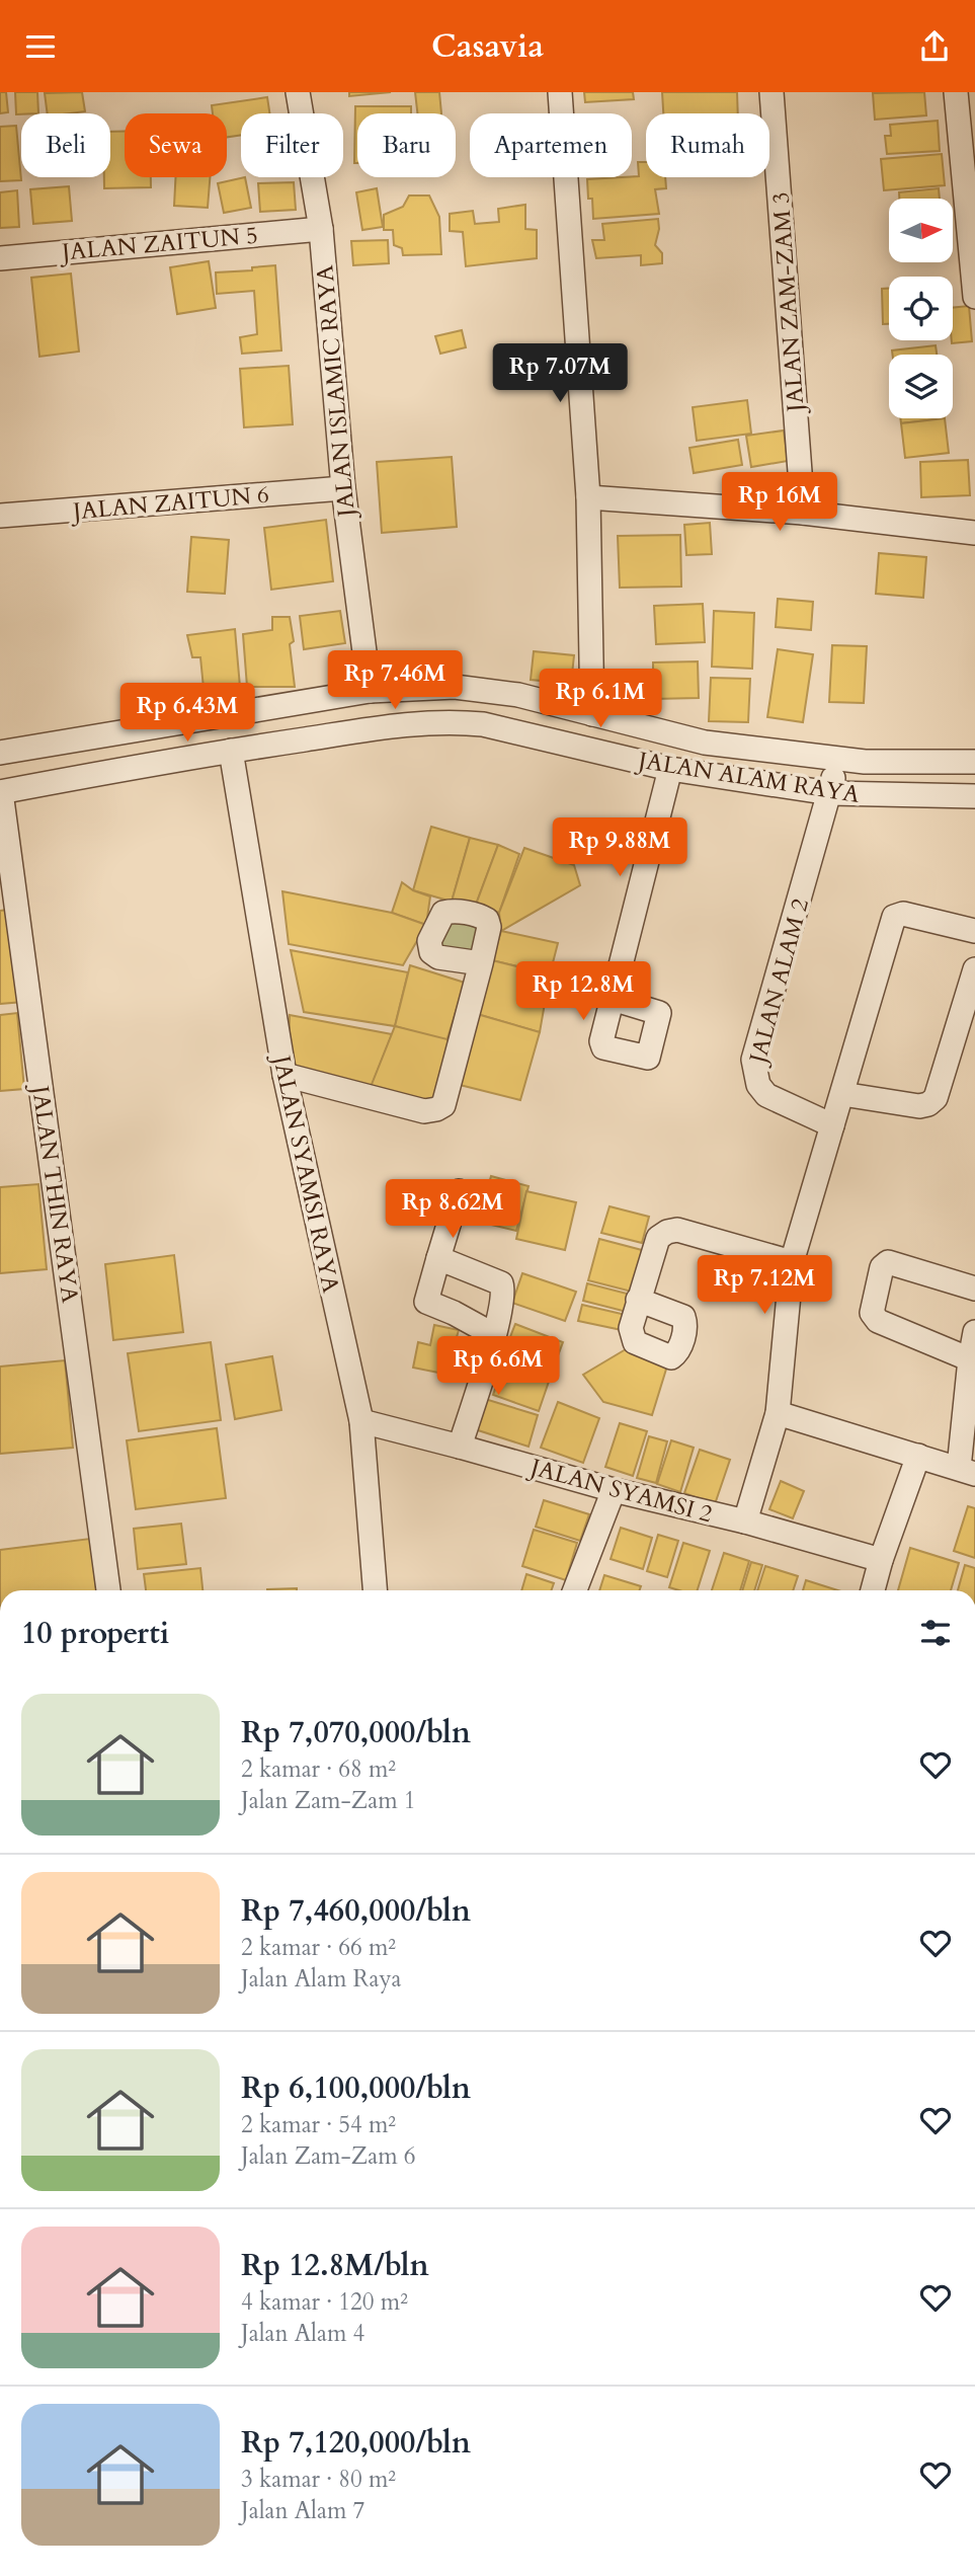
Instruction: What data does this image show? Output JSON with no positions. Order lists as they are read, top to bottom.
{
  "streets": {
    "street": [
      "JALAN ZAITUN 5",
      "JALAN ZAM-ZAM 3",
      "JALAN ISLAMIC RAYA",
      "JALAN ZAITUN 6",
      "JALAN ALAM RAYA",
      "JALAN ALAM 2",
      "JALAN SYAMSI RAYA",
      "JALAN THIN RAYA",
      "JALAN SYAMSI 2"
    ]
  },
  "crossings": [
    ["JALAN ZAITUN 5", "JALAN ISLAMIC RAYA"],
    ["JALAN ISLAMIC RAYA", "JALAN ZAITUN 6"],
    ["JALAN ALAM RAYA", "JALAN ALAM 2"],
    ["JALAN ALAM RAYA", "JALAN SYAMSI RAYA"],
    ["JALAN ALAM RAYA", "JALAN THIN RAYA"],
    ["JALAN SYAMSI RAYA", "JALAN SYAMSI 2"]
  ],
  "north": "right",
  "page": {
    "header": "Casavia",
    "chip": [
      "Beli",
      "Sewa",
      "Filter",
      "Baru",
      "Apartemen",
      "Rumah"
    ],
    "price": [
      "Rp 7.07M",
      "Rp 16M",
      "Rp 7.46M",
      "Rp 6.1M",
      "Rp 6.43M",
      "Rp 9.88M",
      "Rp 12.8M",
      "Rp 8.62M",
      "Rp 7.12M",
      "Rp 6.6M"
    ],
    "heading": "10 properti",
    "list": [
      {
        "name": "Rp 7,070,000/bln",
        "note": "2 kamar · 68 m² · Jalan Zam-Zam 1"
      },
      {
        "name": "Rp 7,460,000/bln",
        "note": "2 kamar · 66 m² · Jalan Alam Raya"
      },
      {
        "name": "Rp 6,100,000/bln",
        "note": "2 kamar · 54 m² · Jalan Zam-Zam 6"
      },
      {
        "name": "Rp 12.8M/bln",
        "note": "4 kamar · 120 m² · Jalan Alam 4"
      },
      {
        "name": "Rp 7,120,000/bln",
        "note": "3 kamar · 80 m² · Jalan Alam 7"
      }
    ]
  }
}
